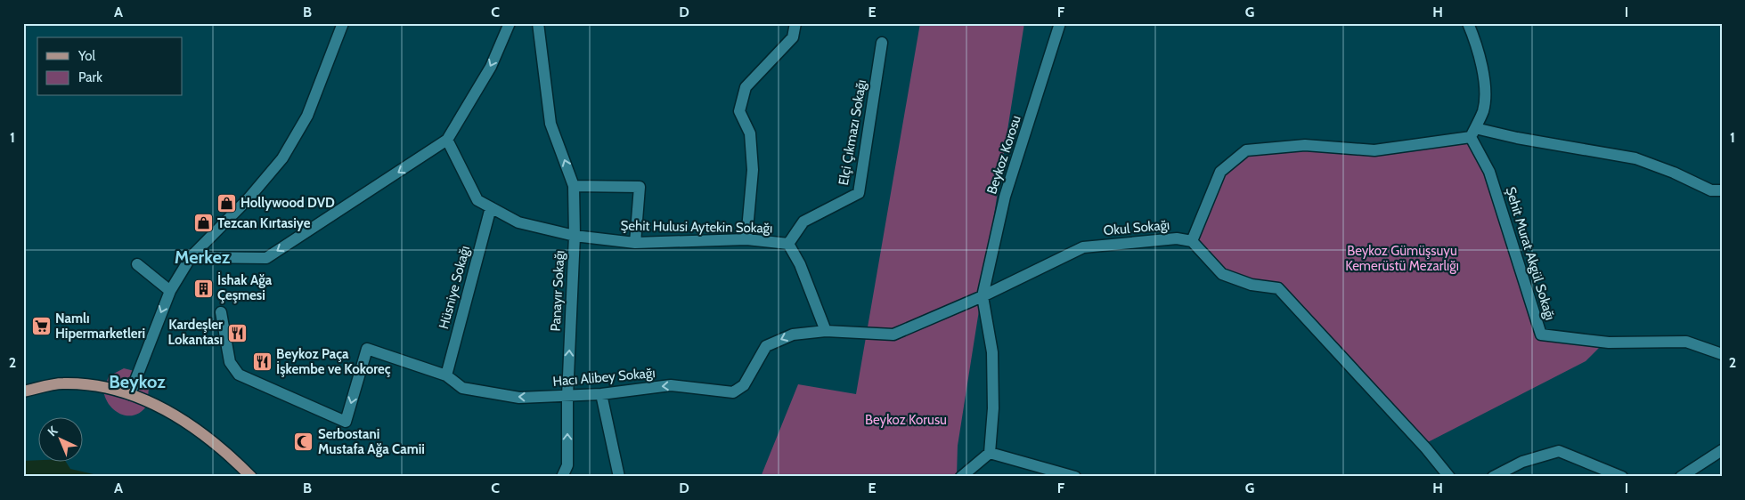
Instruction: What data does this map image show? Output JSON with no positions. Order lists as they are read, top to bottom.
{
  "streets": {
    "street": [
      "Elçi Çıkmazı Sokağı",
      "Beykoz Korosu",
      "Şehit Hulusi Aytekin Sokağı",
      "Okul Sokağı",
      "Şehit Murat Akgül Sokağı",
      "Hüsniye Sokağı",
      "Panayır Sokağı",
      "Hacı Alibey Sokağı"
    ]
  },
  "crossings": [
    ["Elçi Çıkmazı Sokağı", "Şehit Hulusi Aytekin Sokağı"],
    ["Beykoz Korosu", "Okul Sokağı"],
    ["Şehit Hulusi Aytekin Sokağı", "Okul Sokağı"],
    ["Şehit Hulusi Aytekin Sokağı", "Hüsniye Sokağı"],
    ["Şehit Hulusi Aytekin Sokağı", "Panayır Sokağı"],
    ["Şehit Hulusi Aytekin Sokağı", "Hacı Alibey Sokağı"],
    ["Okul Sokağı", "Hacı Alibey Sokağı"],
    ["Hüsniye Sokağı", "Hacı Alibey Sokağı"],
    ["Panayır Sokağı", "Hacı Alibey Sokağı"]
  ],
  "one_way": ["Panayır Sokağı"],
  "districts": ["Merkez", "Beykoz"],
  "parks": ["Beykoz Gümüşsuyu Kemerüstü Mezarlığı", "Beykoz Korusu"],
  "places": {
    "shop": ["Hollywood DVD", "Tezcan Kırtasiye"],
    "building": ["İshak Ağa Çeşmesi"],
    "supermarket": ["Namlı Hipermarketleri"],
    "restaurant": ["Kardeşler Lokantası", "Beykoz Paça İşkembe ve Kokoreç"],
    "mosque": ["Serbostani Mustafa Ağa Camii"]
  },
  "legend": ["Yol", "Park"],
  "north": "top left",
  "grid": {
    "columns": [
      "A",
      "B",
      "C",
      "D",
      "E",
      "F",
      "G",
      "H",
      "I"
    ],
    "rows": ["1", "2"]
  }
}
